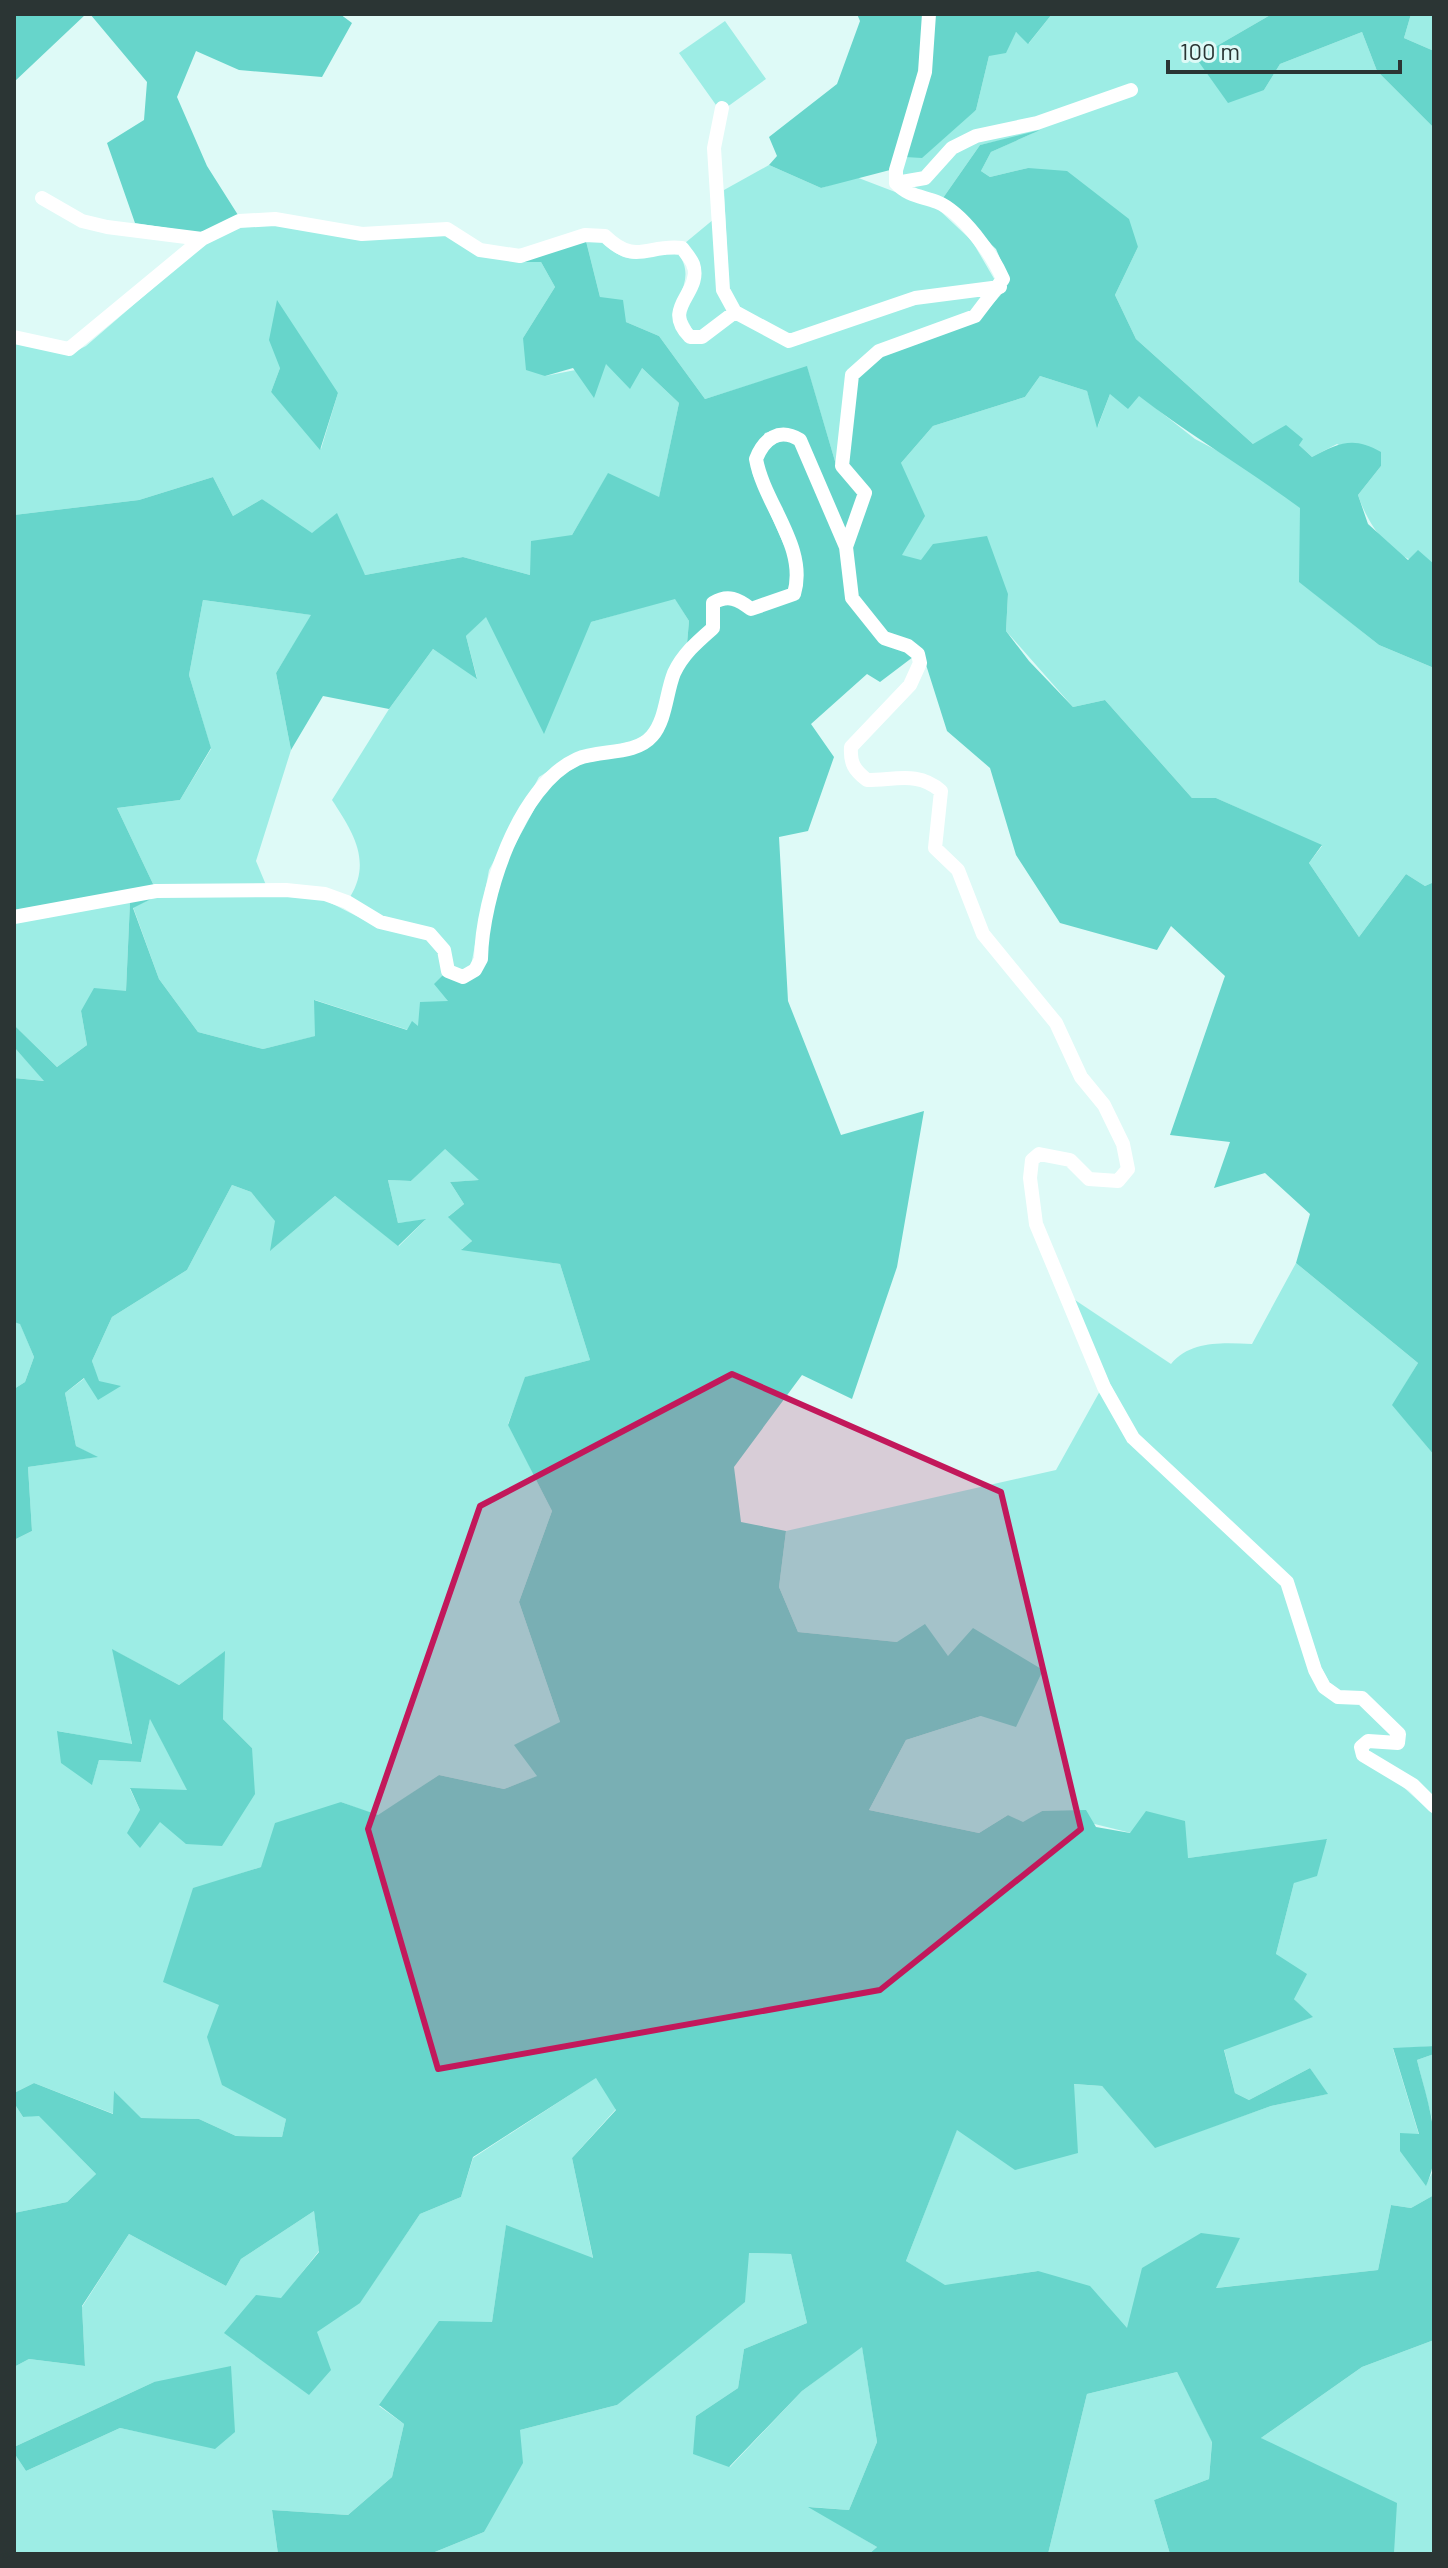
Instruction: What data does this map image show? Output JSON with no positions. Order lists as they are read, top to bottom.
{
  "scale_bar": "100 m"
}
